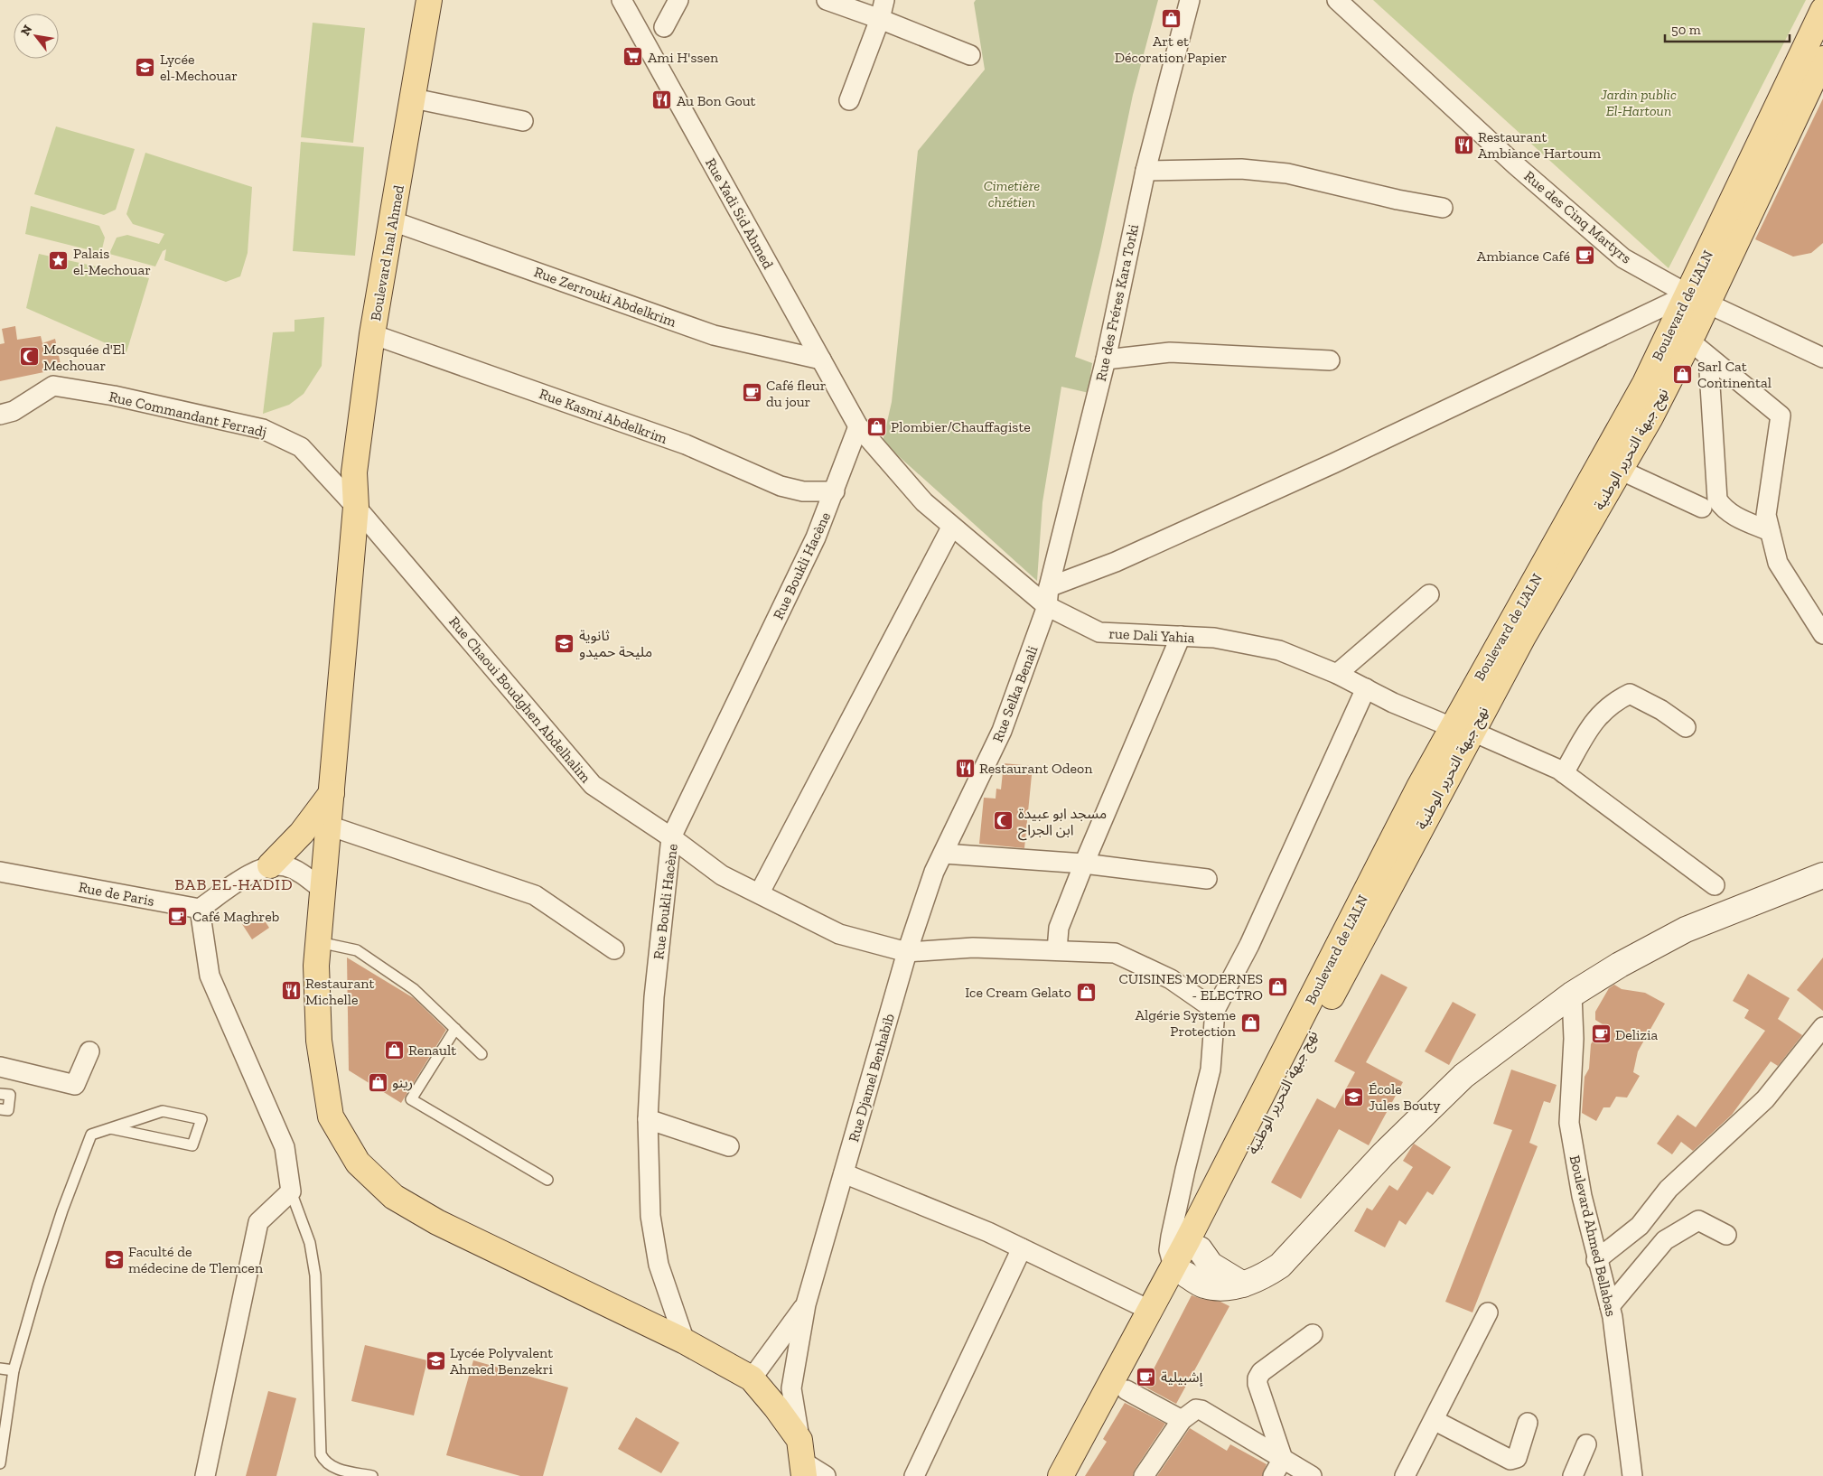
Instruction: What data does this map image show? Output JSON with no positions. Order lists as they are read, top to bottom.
{
  "streets": {
    "main road": ["Boulevard Inal Ahmed", "Boulevard de L'ALN", "نهج جبهة التحرير الوطنية"],
    "street": [
      "Rue Yadi Sid Ahmed",
      "Rue des Cinq Martyrs",
      "Rue Zerrouki Abdelkrim",
      "Rue des Fréres Kara Torki",
      "Rue Commandant Ferradj",
      "Rue Kasmi Abdelkrim",
      "Rue Boukli Hacène",
      "rue Dali Yahia",
      "Rue Selka Benali",
      "Rue Chaoui Boudghen Abdelhalim",
      "Rue de Paris",
      "Rue Djamel Benhabib",
      "Boulevard Ahmed Bellabas"
    ]
  },
  "crossings": [
    ["Rue Yadi Sid Ahmed", "Rue Zerrouki Abdelkrim"],
    ["Rue Yadi Sid Ahmed", "Rue Boukli Hacène"],
    ["Rue Yadi Sid Ahmed", "rue Dali Yahia"],
    ["Rue des Cinq Martyrs", "Boulevard de L'ALN"],
    ["Rue des Cinq Martyrs", "نهج جبهة التحرير الوطنية"],
    ["Boulevard Inal Ahmed", "Rue Zerrouki Abdelkrim"],
    ["Boulevard Inal Ahmed", "Rue Commandant Ferradj"],
    ["Boulevard Inal Ahmed", "Rue Kasmi Abdelkrim"],
    ["Boulevard Inal Ahmed", "Rue Boukli Hacène"],
    ["Boulevard Inal Ahmed", "Rue Chaoui Boudghen Abdelhalim"],
    ["Rue des Fréres Kara Torki", "rue Dali Yahia"],
    ["Rue des Fréres Kara Torki", "Rue Selka Benali"],
    ["Boulevard de L'ALN", "نهج جبهة التحرير الوطنية"],
    ["Boulevard de L'ALN", "rue Dali Yahia"],
    ["Rue Commandant Ferradj", "Rue Chaoui Boudghen Abdelhalim"],
    ["Rue Kasmi Abdelkrim", "Rue Boukli Hacène"],
    ["نهج جبهة التحرير الوطنية", "rue Dali Yahia"],
    ["Rue Boukli Hacène", "rue Dali Yahia"],
    ["Rue Boukli Hacène", "Rue Chaoui Boudghen Abdelhalim"],
    ["rue Dali Yahia", "Rue Selka Benali"],
    ["Rue Selka Benali", "Rue Djamel Benhabib"],
    ["Rue Chaoui Boudghen Abdelhalim", "Rue Djamel Benhabib"]
  ],
  "districts": ["BAB EL-HADID"],
  "parks": ["Jardin public El-Hartoun", "Cimetière chrétien"],
  "places": {
    "shop": [
      "Art et Décoration Papier",
      "Sarl Cat Continental",
      "Plombier/Chauffagiste",
      "CUISINES MODERNES - ELECTRO",
      "Ice Cream Gelato",
      "Algérie Systeme Protection",
      "Renault",
      "رينو"
    ],
    "supermarket": ["Ami H'ssen"],
    "school or university": [
      "Lycée el-Mechouar",
      "ثانوية مليحة حميدو",
      "École Jules Bouty",
      "Faculté de médecine de Tlemcen",
      "Lycée Polyvalent Ahmed Benzekri"
    ],
    "restaurant": [
      "Au Bon Gout",
      "Restaurant Ambiance Hartoum",
      "Restaurant Odeon",
      "Restaurant Michelle"
    ],
    "cafe": [
      "Ambiance Café",
      "Café fleur du jour",
      "Café Maghreb",
      "Delizia",
      "إشبيلية"
    ],
    "place": ["Palais el-Mechouar"],
    "mosque": ["Mosquée d'El Mechouar", "مسجد ابو عبيدة ابن الجراح"]
  },
  "scale_bar": "50 m",
  "north": "top left"
}
